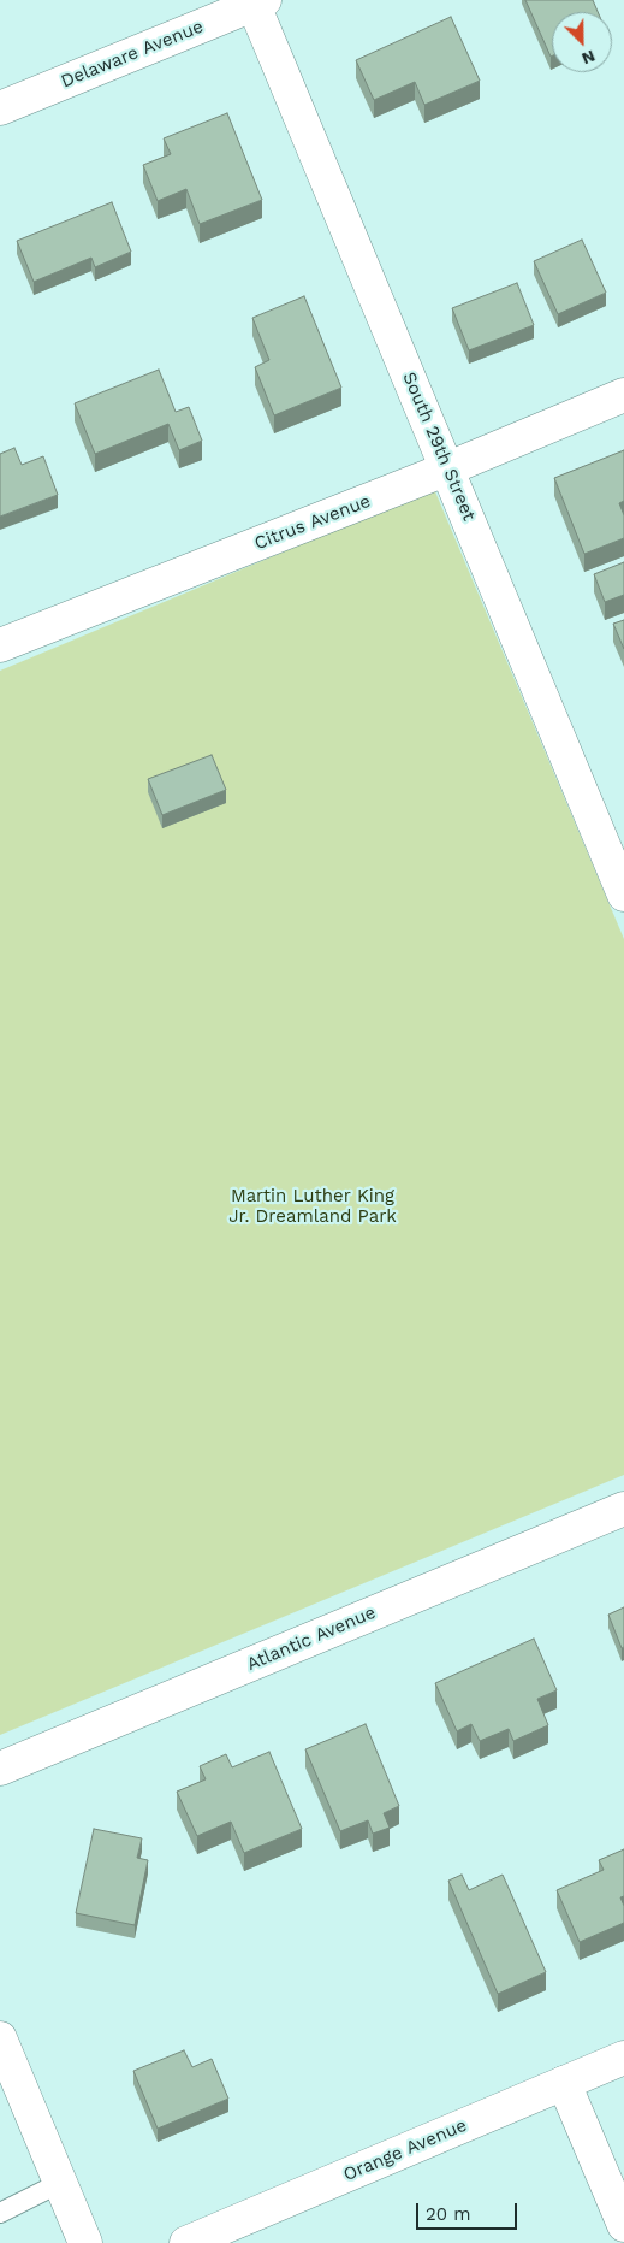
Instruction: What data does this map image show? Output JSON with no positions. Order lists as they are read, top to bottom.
{
  "streets": {
    "street": [
      "Delaware Avenue",
      "South 29th Street",
      "Citrus Avenue",
      "Atlantic Avenue",
      "Orange Avenue"
    ]
  },
  "crossings": [
    ["Delaware Avenue", "South 29th Street"],
    ["South 29th Street", "Citrus Avenue"]
  ],
  "parks": ["Martin Luther King Jr. Dreamland Park"],
  "scale_bar": "20 m",
  "north": "bottom right"
}
